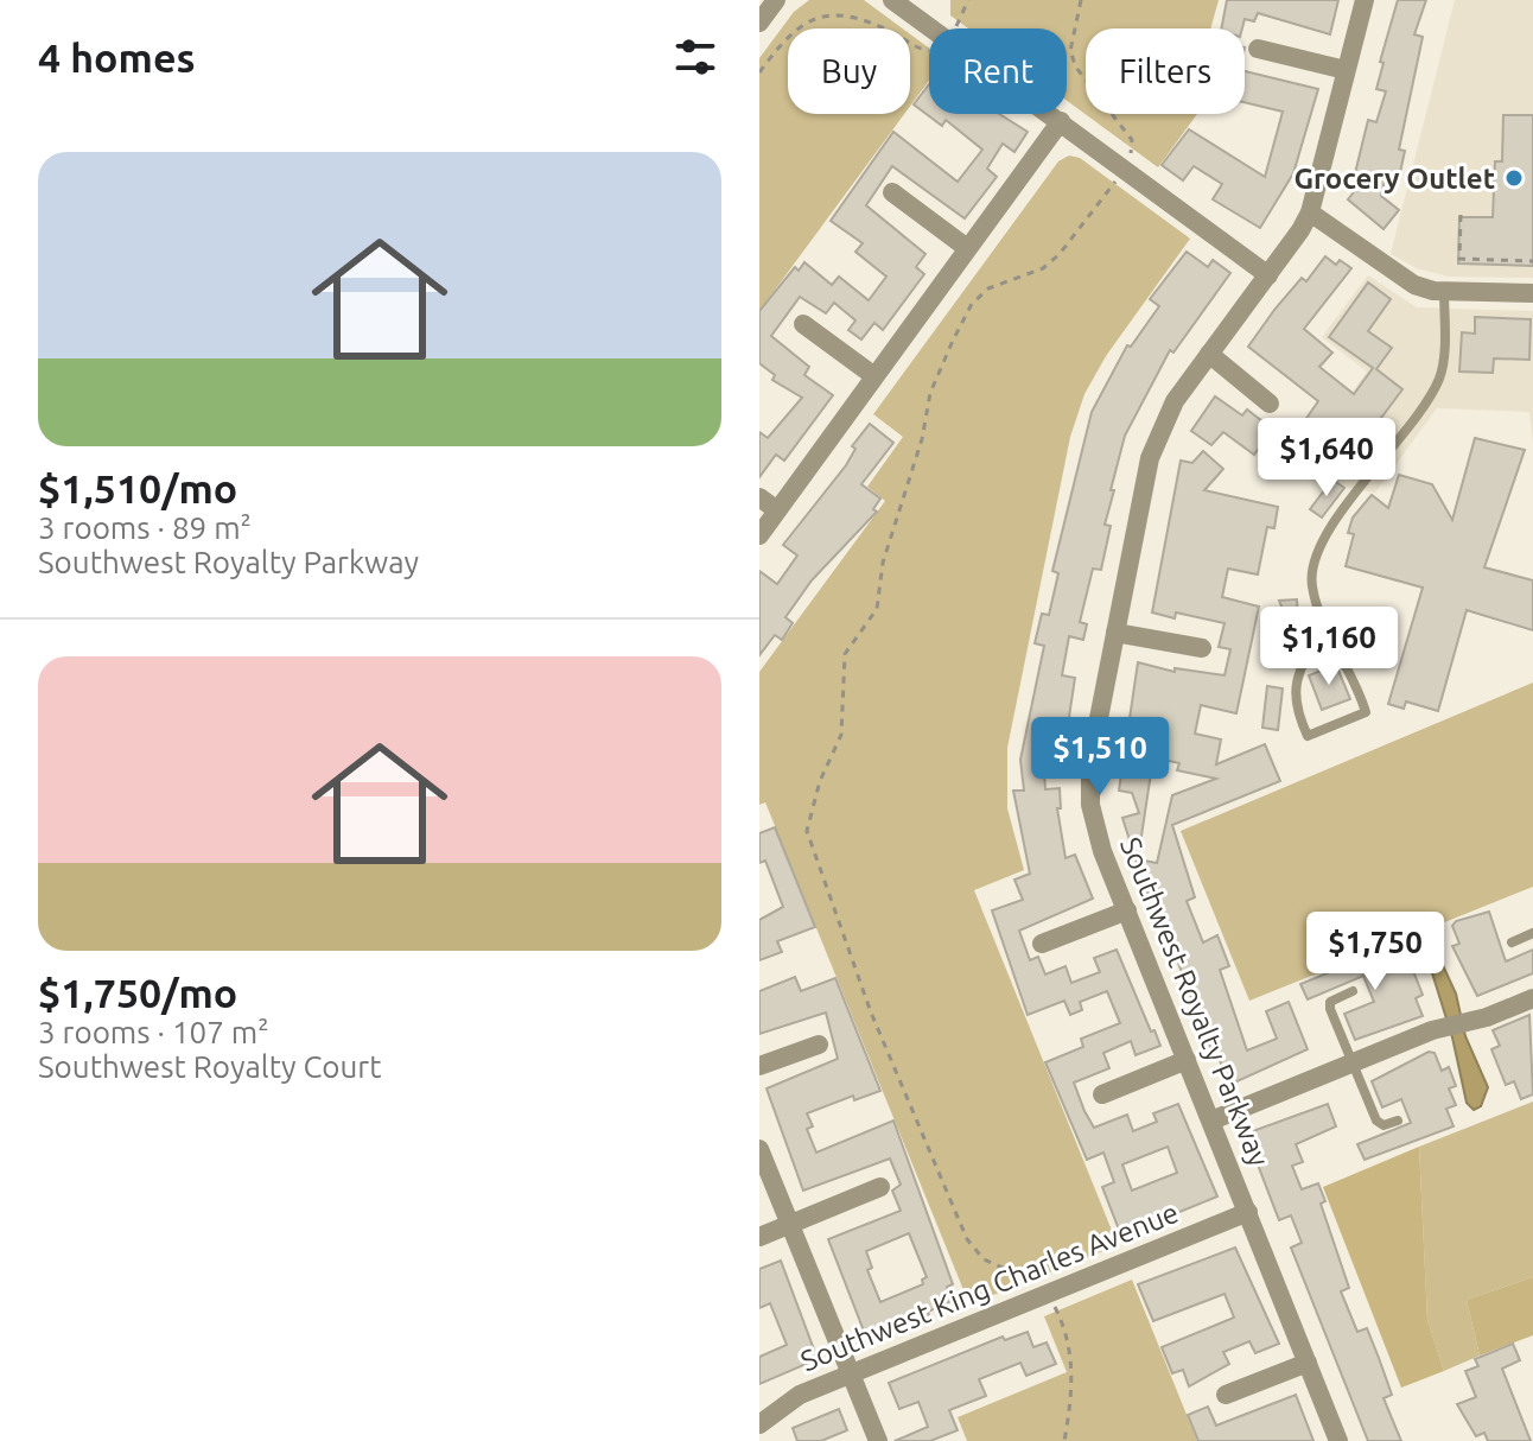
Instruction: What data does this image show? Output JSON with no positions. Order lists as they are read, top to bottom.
{
  "streets": {
    "street": ["Southwest Royalty Parkway", "Southwest King Charles Avenue"]
  },
  "crossings": [
    ["Southwest Royalty Parkway", "Southwest King Charles Avenue"]
  ],
  "places": ["Grocery Outlet"],
  "page": {
    "heading": "4 homes",
    "chip": ["Buy", "Rent", "Filters"],
    "list": [
      {
        "name": "$1,510/mo",
        "note": "3 rooms · 89 m² · Southwest Royalty Parkway"
      },
      {
        "name": "$1,750/mo",
        "note": "3 rooms · 107 m² · Southwest Royalty Court"
      }
    ],
    "price": [
      "$1,640",
      "$1,160",
      "$1,510",
      "$1,750"
    ]
  }
}
